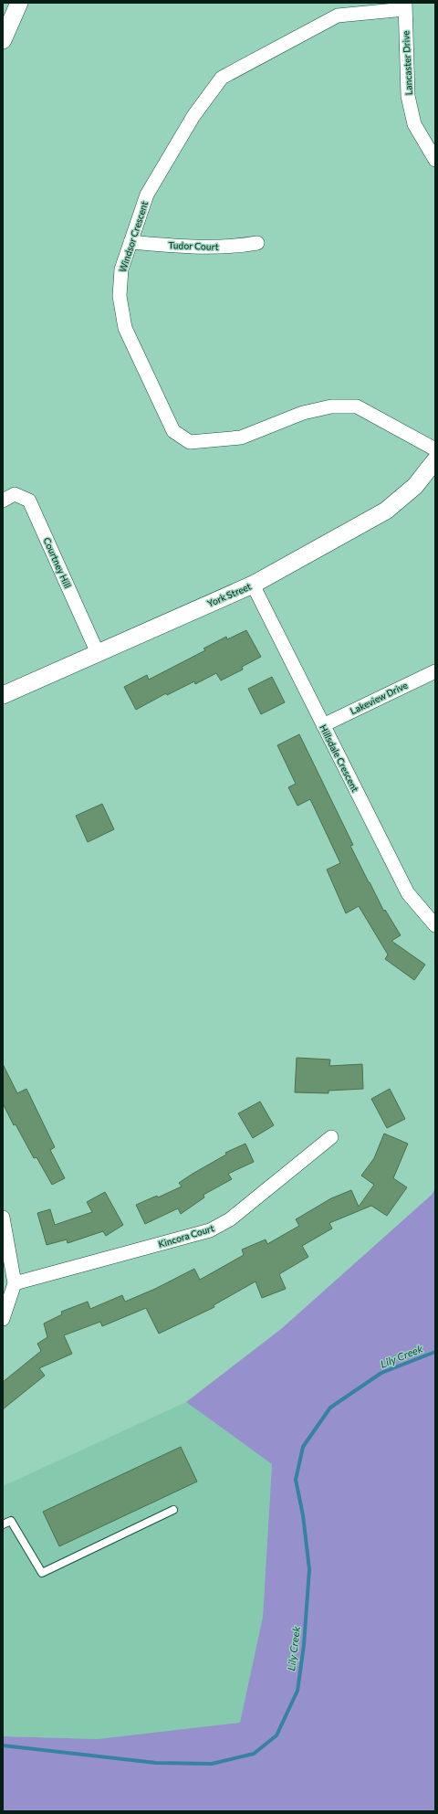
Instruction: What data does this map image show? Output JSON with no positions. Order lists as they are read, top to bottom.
{
  "streets": {
    "street": [
      "Lancaster Drive",
      "Windsor Crescent",
      "Tudor Court",
      "Courtney Hill",
      "York Street",
      "Lakeview Drive",
      "Hillsdale Crescent",
      "Kincora Court"
    ]
  },
  "crossings": [
    ["Lancaster Drive", "Windsor Crescent"],
    ["Windsor Crescent", "Tudor Court"],
    ["Courtney Hill", "York Street"],
    ["York Street", "Hillsdale Crescent"],
    ["Lakeview Drive", "Hillsdale Crescent"]
  ],
  "water": ["Lily Creek"]
}
